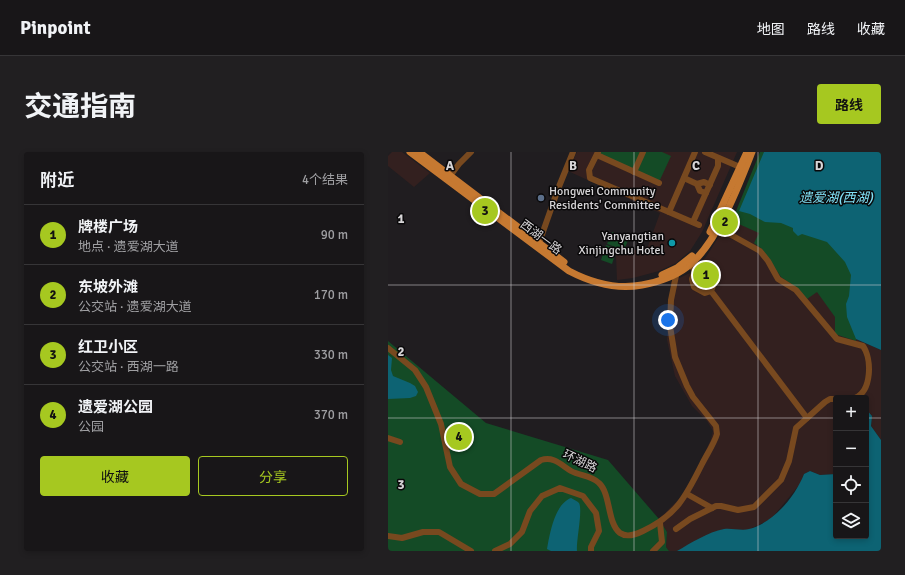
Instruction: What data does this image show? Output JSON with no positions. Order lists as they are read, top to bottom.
{
  "streets": {
    "main road": ["西湖一路"],
    "street": ["环湖路"]
  },
  "crossings": [
    ["西湖一路", "环湖路"]
  ],
  "water": ["遗爱湖(西湖)"],
  "places": ["Hongwei Community Residents' Committee", "Yanyangtian Xinjingchu Hotel"],
  "page": {
    "header": "Pinpoint",
    "nav": ["地图", "路线", "收藏"],
    "title": "交通指南",
    "buttons": [
      "路线",
      ["收藏", "分享"]
    ],
    "heading": ["附近", "4个结果"],
    "pins": [
      "3",
      "2",
      "1",
      "4"
    ],
    "list": [
      {
        "mark": "1",
        "name": "牌楼广场",
        "note": "地点 · 遗爱湖大道",
        "value": "90 m"
      },
      {
        "mark": "2",
        "name": "东坡外滩",
        "note": "公交站 · 遗爱湖大道",
        "value": "170 m"
      },
      {
        "mark": "3",
        "name": "红卫小区",
        "note": "公交站 · 西湖一路",
        "value": "330 m"
      },
      {
        "mark": "4",
        "name": "遗爱湖公园",
        "note": "公园",
        "value": "370 m"
      }
    ],
    "map_buttons": ["+", "−"]
  },
  "grid": {
    "columns": [
      "A",
      "B",
      "C",
      "D"
    ],
    "rows": ["1", "2", "3"]
  }
}
